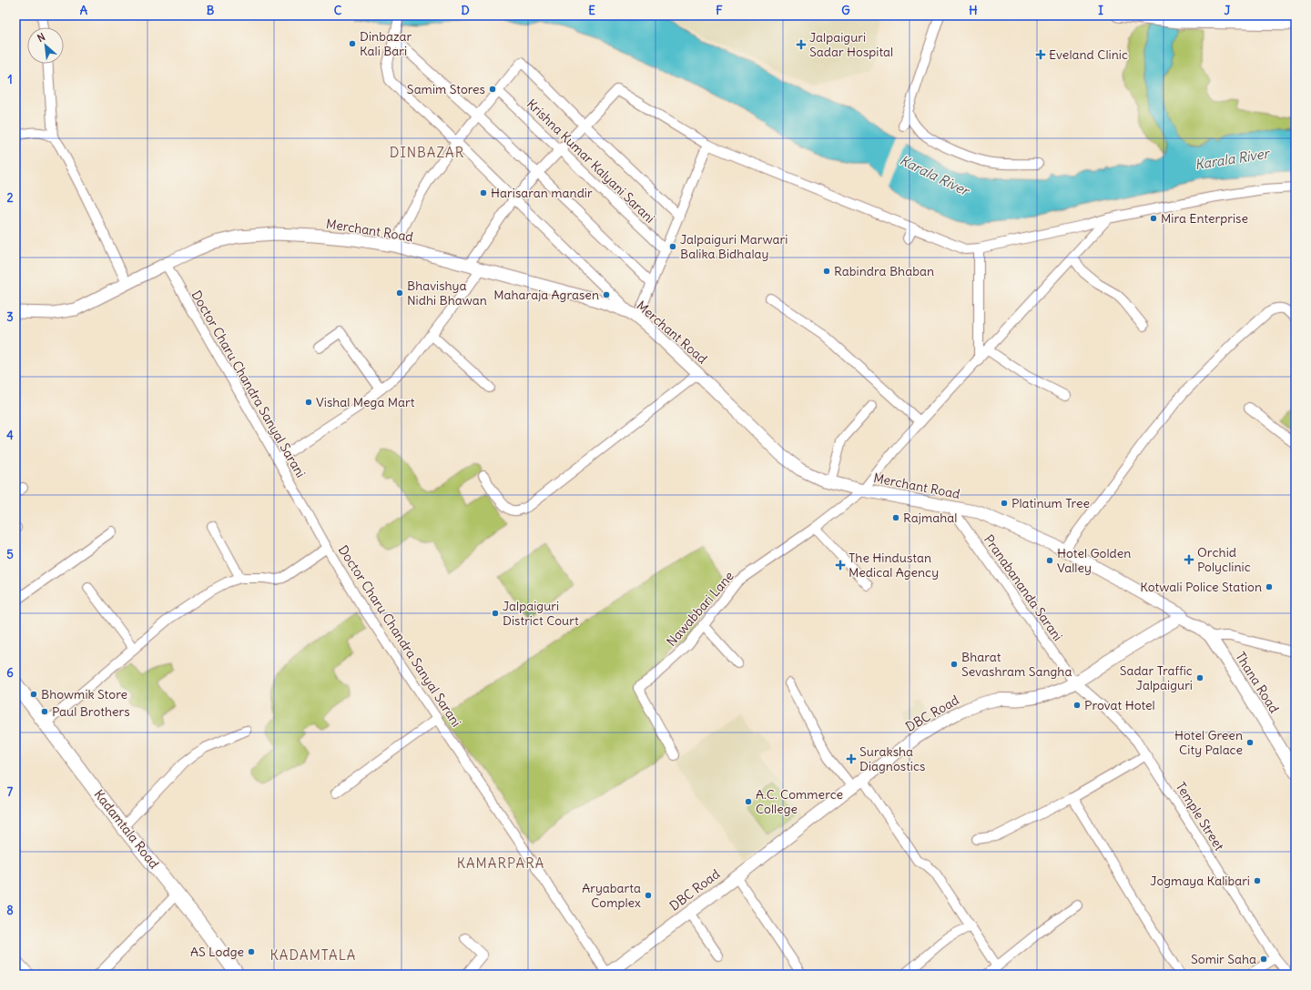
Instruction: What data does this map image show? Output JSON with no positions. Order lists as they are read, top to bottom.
{
  "streets": {
    "main road": ["Kadamtala Road"],
    "street": [
      "Krishna Kumar Kalyani Sarani",
      "Merchant Road",
      "Doctor Charu Chandra Sanyal Sarani",
      "Pranabananda Sarani",
      "Nawabbari Lane",
      "Thana Road",
      "DBC Road",
      "Temple Street"
    ]
  },
  "crossings": [
    ["Merchant Road", "Doctor Charu Chandra Sanyal Sarani"],
    ["Merchant Road", "Pranabananda Sarani"],
    ["Merchant Road", "Nawabbari Lane"],
    ["Merchant Road", "Thana Road"],
    ["Merchant Road", "DBC Road"],
    ["Doctor Charu Chandra Sanyal Sarani", "DBC Road"],
    ["Pranabananda Sarani", "DBC Road"],
    ["Pranabananda Sarani", "Temple Street"],
    ["Thana Road", "DBC Road"],
    ["DBC Road", "Temple Street"]
  ],
  "districts": ["DINBAZAR", "KAMARPARA", "KADAMTALA"],
  "water": ["Karala River"],
  "places": {
    "other": [
      "Dinbazar Kali Bari",
      "Samim Stores",
      "Harisaran mandir",
      "Mira Enterprise",
      "Jalpaiguri Marwari Balika Bidhalay",
      "Rabindra Bhaban",
      "Bhavishya Nidhi Bhawan",
      "Maharaja Agrasen",
      "Vishal Mega Mart",
      "Platinum Tree",
      "Rajmahal",
      "Hotel Golden Valley",
      "Kotwali Police Station",
      "Jalpaiguri District Court",
      "Bharat Sevashram Sangha",
      "Sadar Traffic Jalpaiguri",
      "Bhowmik Store",
      "Provat Hotel",
      "Paul Brothers",
      "Hotel Green City Palace",
      "A.C. Commerce College",
      "Jogmaya Kalibari",
      "Aryabarta Complex",
      "AS Lodge",
      "Somir Saha"
    ],
    "health": [
      "Jalpaiguri Sadar Hospital",
      "Eveland Clinic",
      "Orchid Polyclinic",
      "The Hindustan Medical Agency",
      "Suraksha Diagnostics"
    ]
  },
  "north": "top left",
  "grid": {
    "columns": [
      "A",
      "B",
      "C",
      "D",
      "E",
      "F",
      "G",
      "H",
      "I",
      "J"
    ],
    "rows": [
      "1",
      "2",
      "3",
      "4",
      "5",
      "6",
      "7",
      "8"
    ]
  }
}
